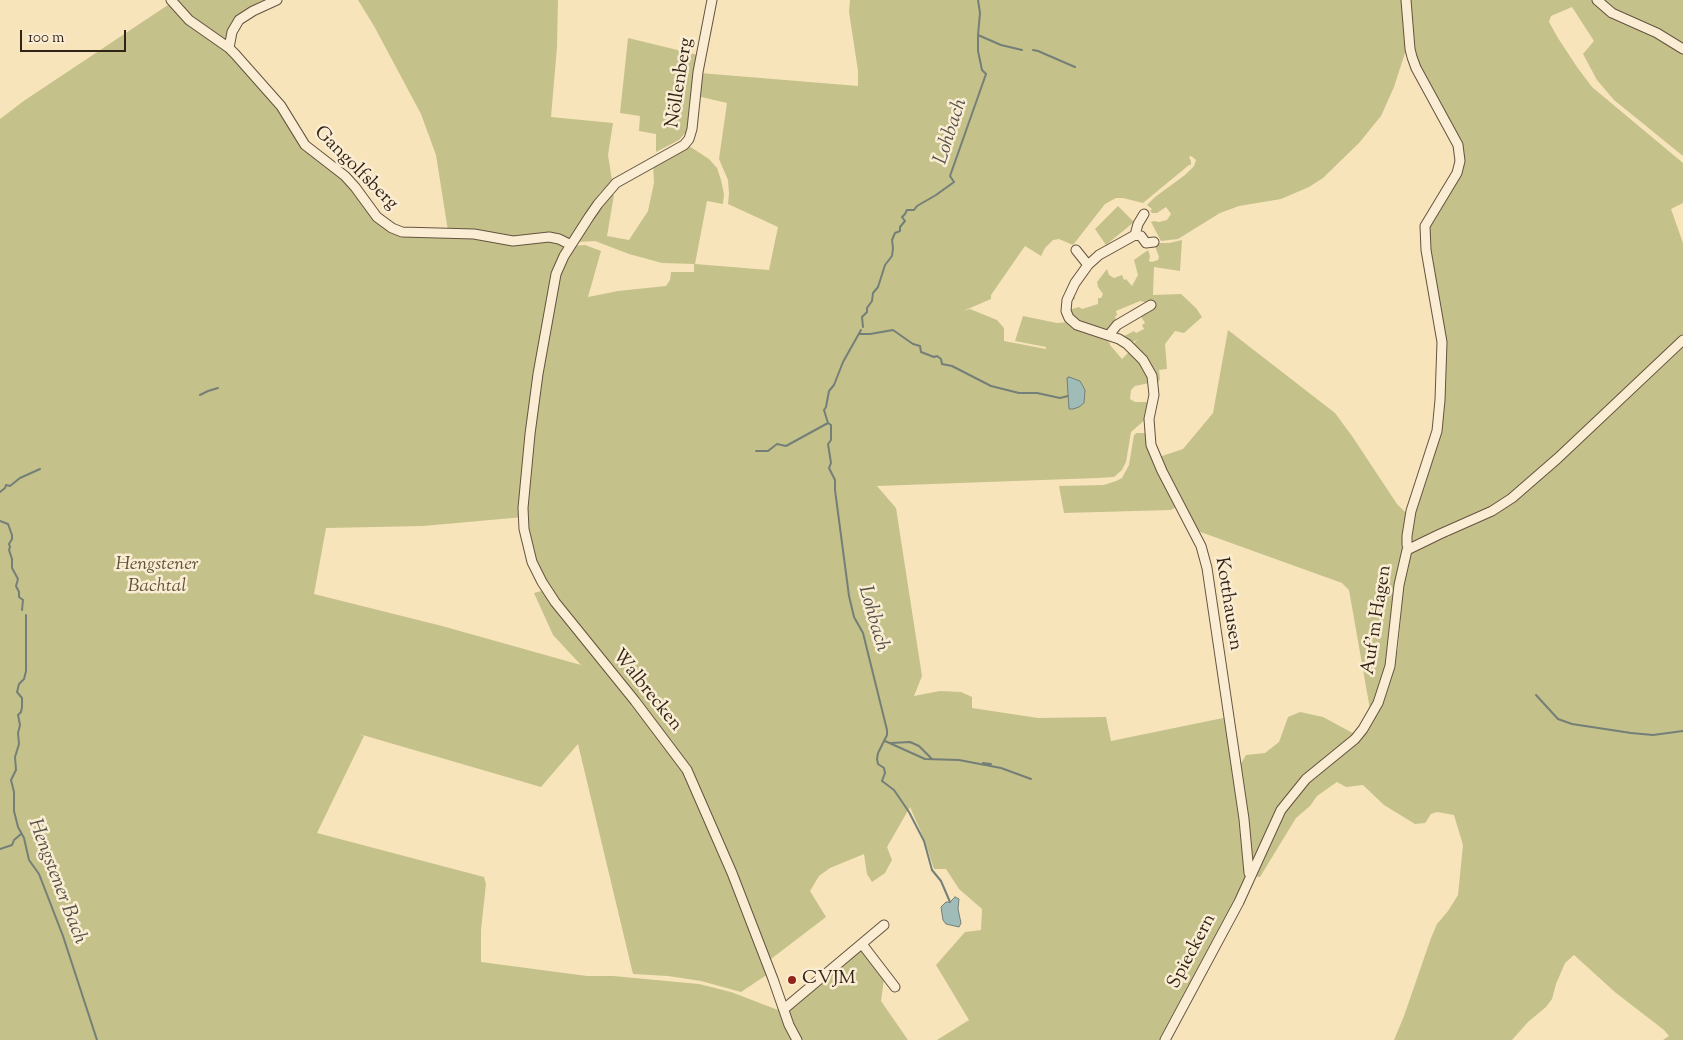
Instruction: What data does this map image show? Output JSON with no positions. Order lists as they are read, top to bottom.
{
  "streets": {
    "street": [
      "Nöllenberg",
      "Gangolfsberg",
      "Kotthausen",
      "Auf'm Hagen",
      "Walbrecken",
      "Spieckern"
    ]
  },
  "crossings": [
    ["Nöllenberg", "Gangolfsberg"],
    ["Nöllenberg", "Walbrecken"],
    ["Kotthausen", "Auf'm Hagen"],
    ["Kotthausen", "Spieckern"],
    ["Auf'm Hagen", "Spieckern"]
  ],
  "water": ["Lohbach", "Hengstener Bach"],
  "parks": ["Hengstener Bachtal"],
  "places": ["CVJM"],
  "scale_bar": "100 m"
}
